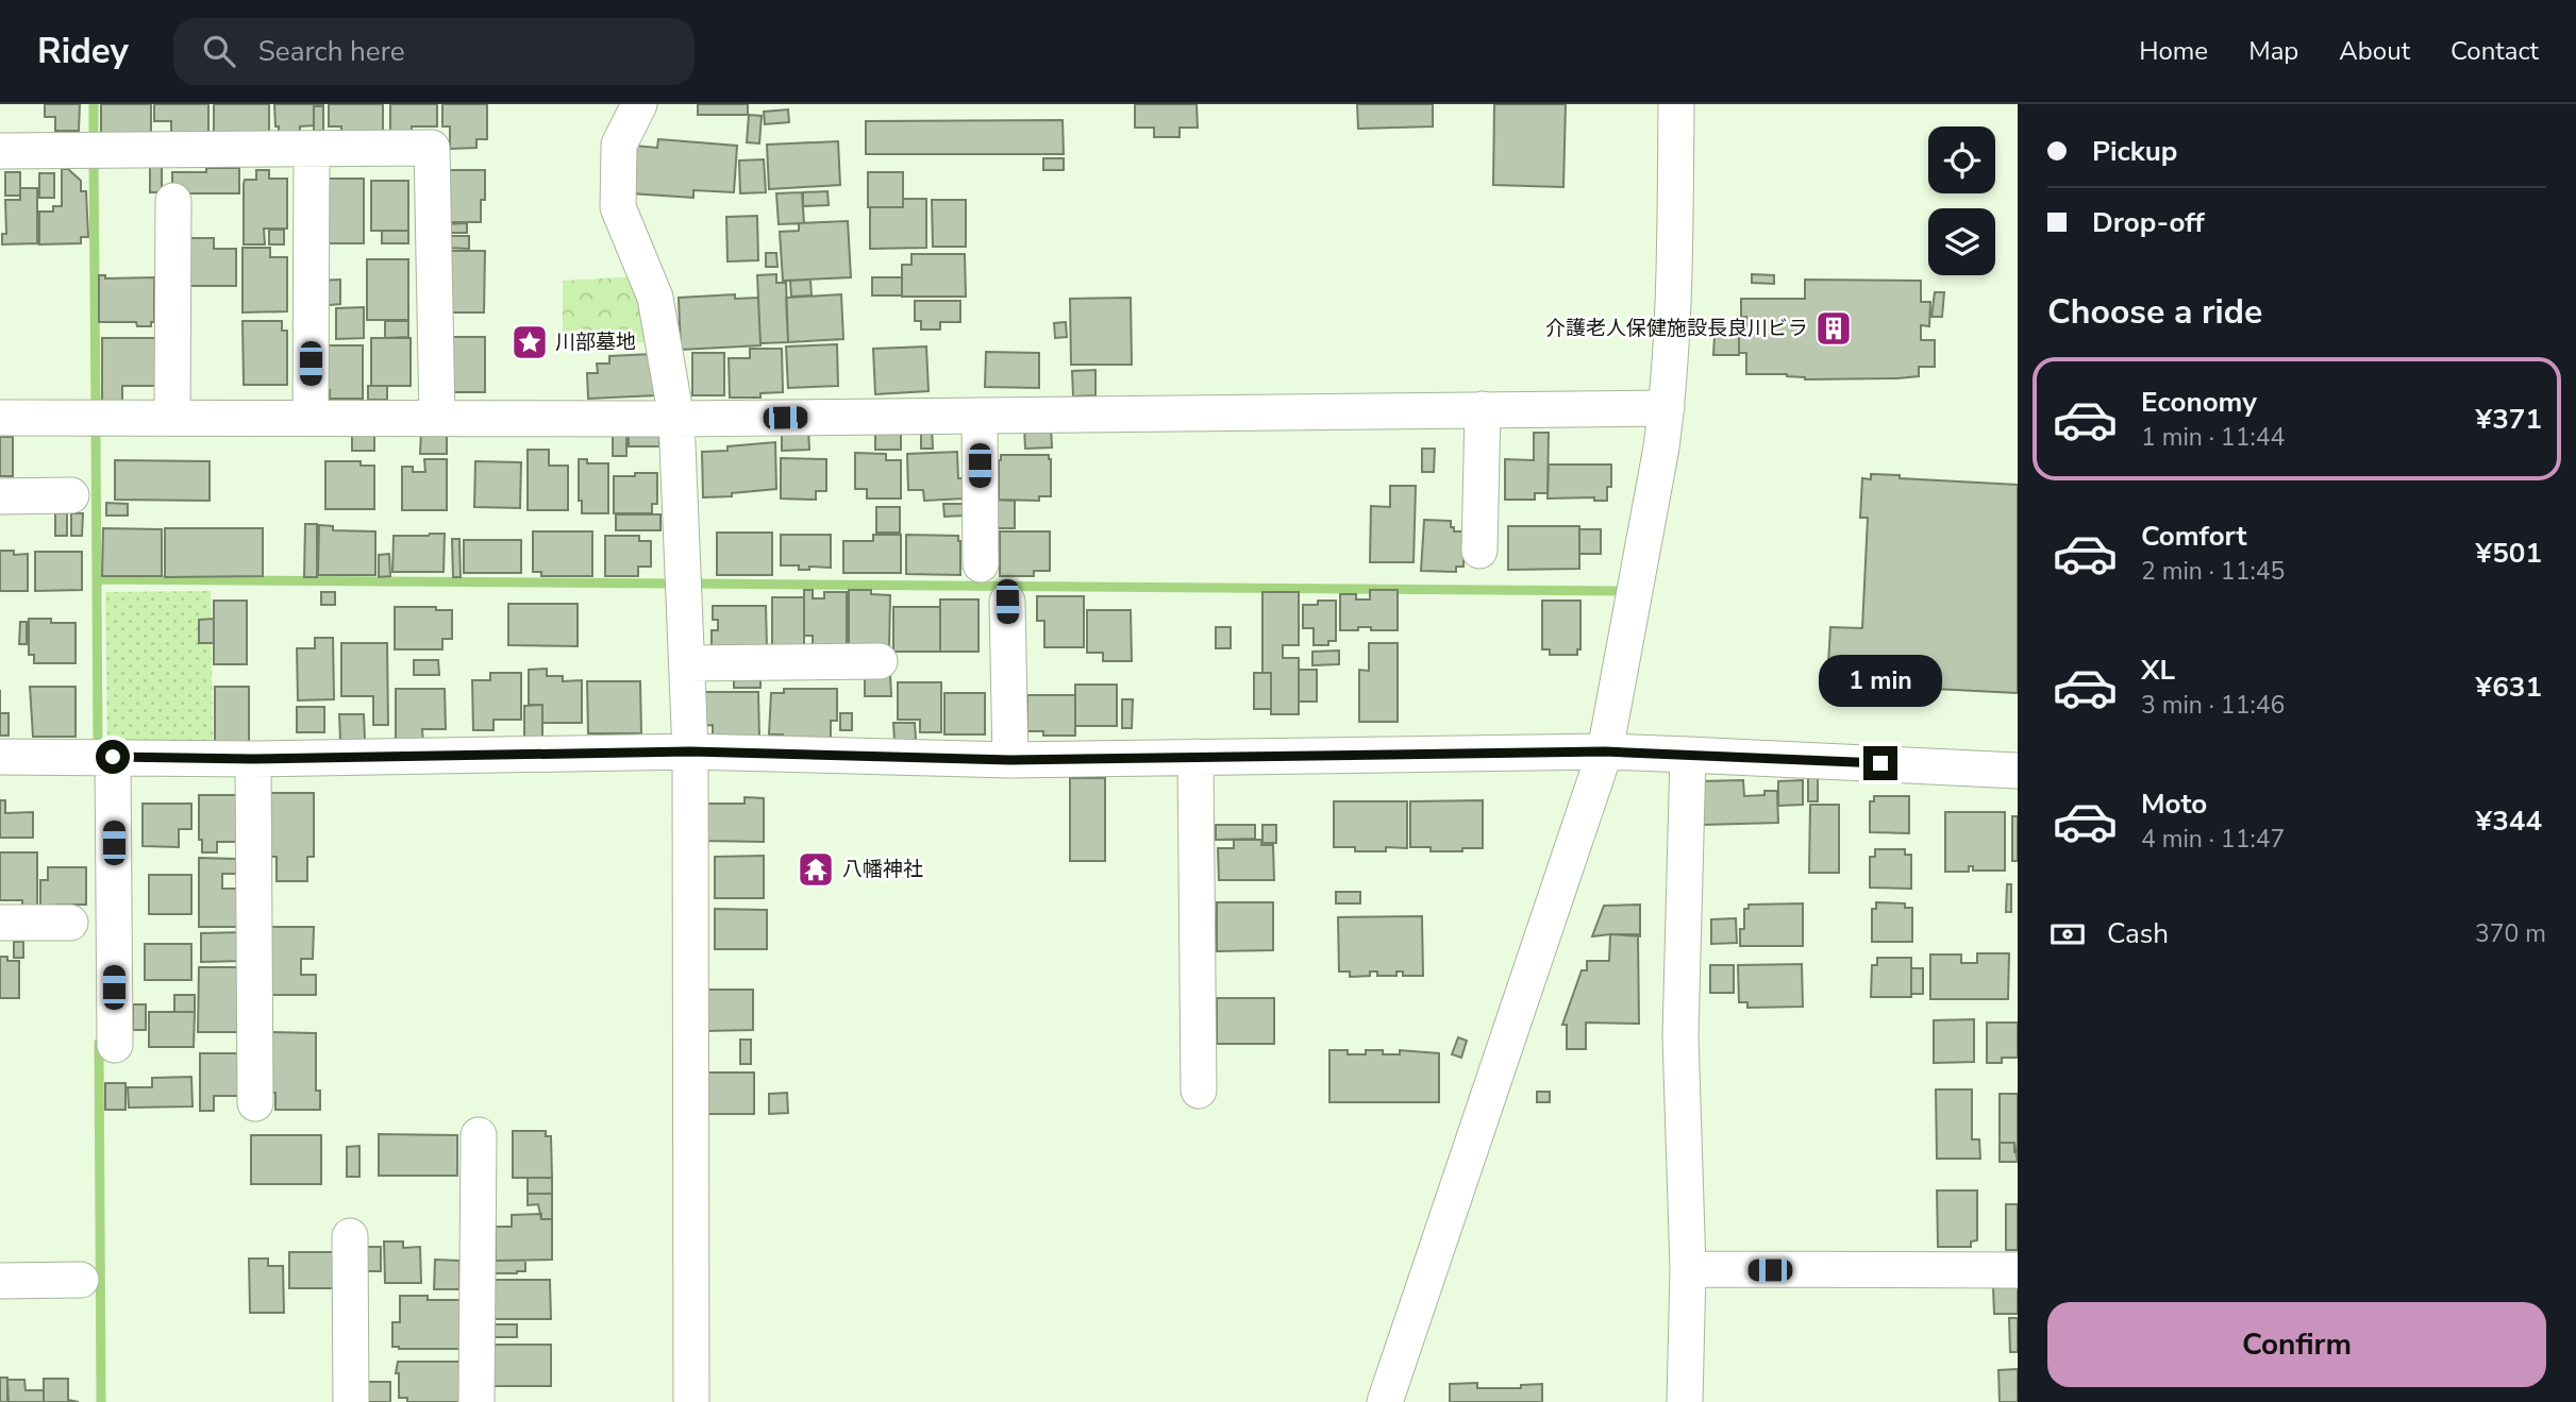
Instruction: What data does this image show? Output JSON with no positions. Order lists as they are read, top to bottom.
{
  "places": {
    "building": ["介護老人保健施設長良川ビラ"],
    "place": ["川部墓地"],
    "temple": ["八幡神社"]
  },
  "page": {
    "header": "Ridey",
    "search": "Search here",
    "nav": [
      "Home",
      "Map",
      "About",
      "Contact"
    ],
    "banner": ["Pickup", "Drop-off"],
    "heading": "Choose a ride",
    "list": [
      {
        "name": "Economy",
        "note": "1 min · 11:44",
        "value": "¥371"
      },
      {
        "name": "Comfort",
        "note": "2 min · 11:45",
        "value": "¥501"
      },
      {
        "name": "XL",
        "note": "3 min · 11:46",
        "value": "¥631"
      },
      {
        "name": "Moto",
        "note": "4 min · 11:47",
        "value": "¥344"
      }
    ],
    "bubble": "1 min",
    "pay": ["Cash", "370 m"],
    "buttons": "Confirm"
  }
}
